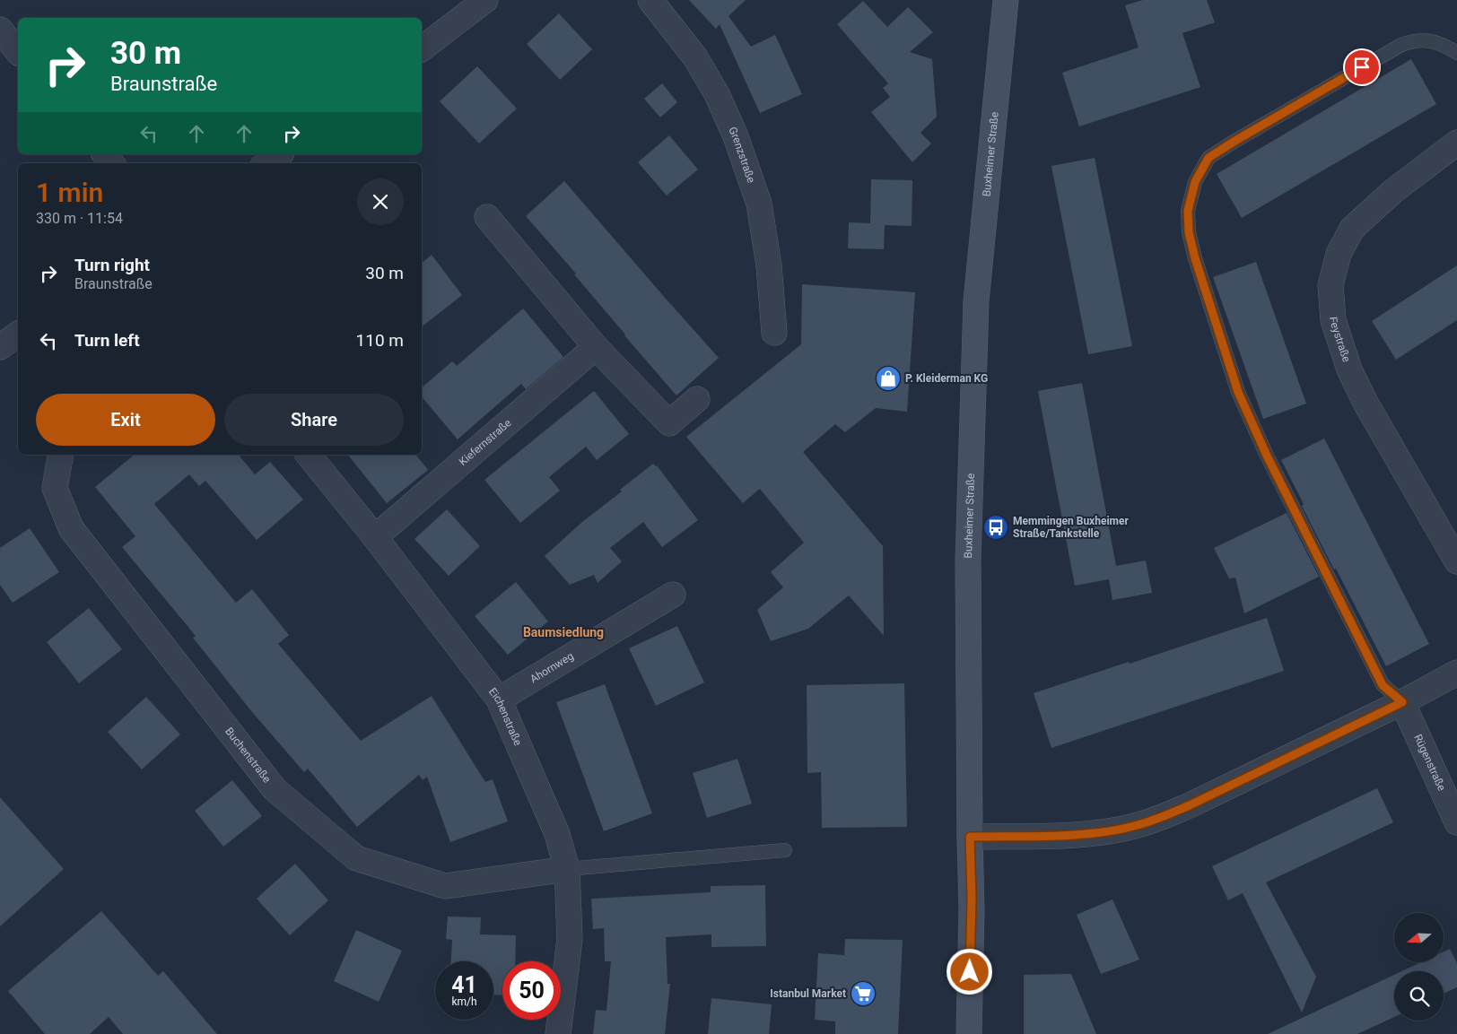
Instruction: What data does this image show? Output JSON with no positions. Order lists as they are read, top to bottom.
{
  "streets": {
    "main road": ["Buxheimer Straße"],
    "street": [
      "Grenzstraße",
      "Feystraße",
      "Kiefernstraße",
      "Ahornweg",
      "Eichenstraße",
      "Buchenstraße",
      "Rügenstraße"
    ]
  },
  "crossings": [
    ["Kiefernstraße", "Eichenstraße"],
    ["Ahornweg", "Eichenstraße"],
    ["Eichenstraße", "Buchenstraße"]
  ],
  "districts": ["Baumsiedlung"],
  "places": {
    "shop": ["P. Kleiderman KG"],
    "bus stop": ["Memmingen Buxheimer Straße/Tankstelle"],
    "supermarket": ["Istanbul Market"]
  },
  "north": "left",
  "page": {
    "turn": ["30 m", "Braunstraße"],
    "heading": ["1 min", "330 m · 11:54"],
    "list": [
      {
        "name": "Turn right",
        "note": "Braunstraße",
        "value": "30 m"
      },
      {
        "name": "Turn left",
        "value": "110 m"
      }
    ],
    "buttons": ["Exit", "Share"],
    "speed": "41 km/h",
    "limit": "50"
  }
}
